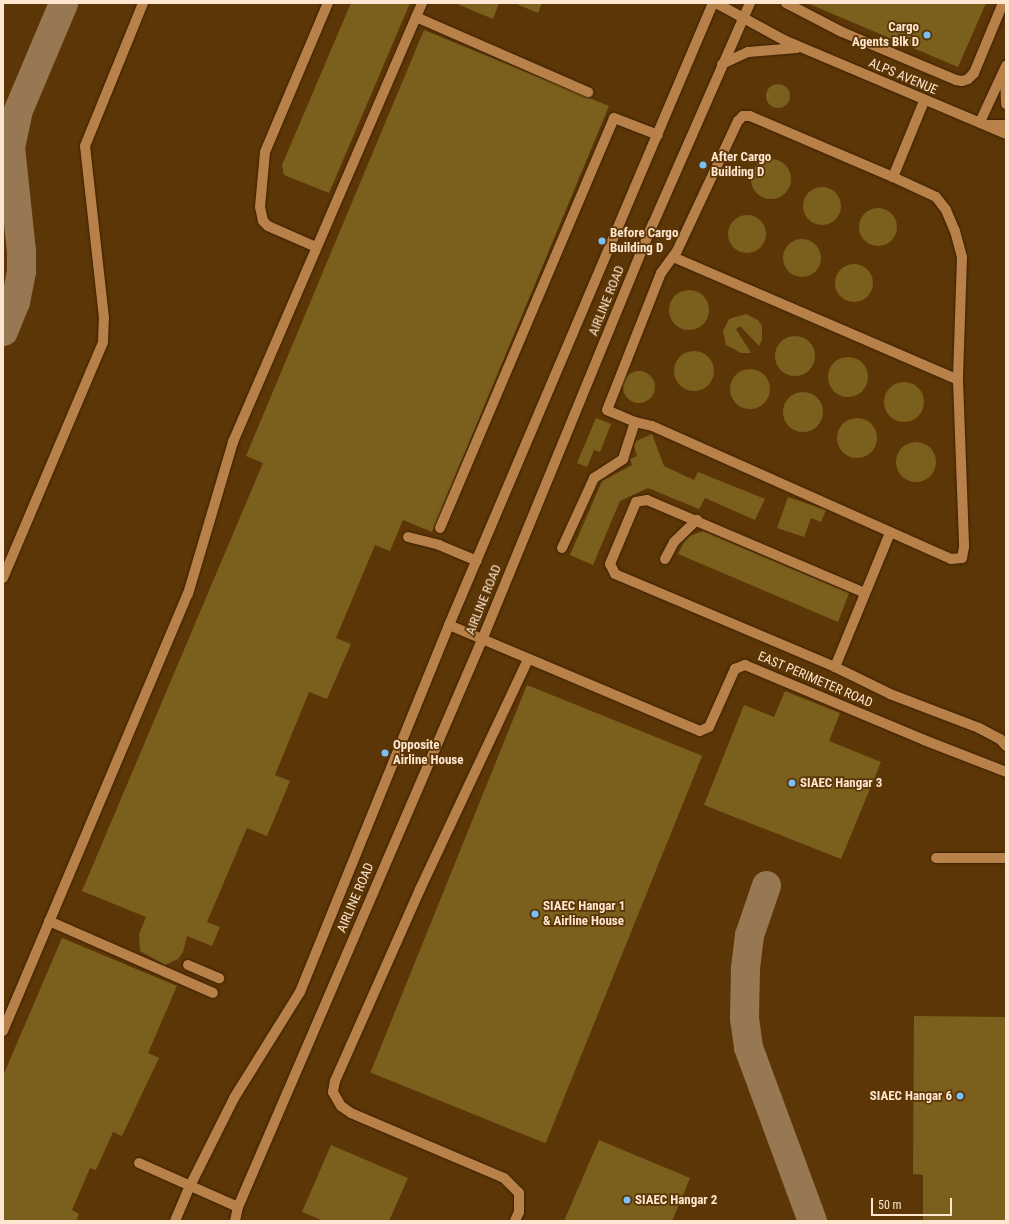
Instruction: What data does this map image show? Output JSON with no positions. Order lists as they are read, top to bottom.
{
  "streets": {
    "street": ["ALPS AVENUE", "AIRLINE ROAD", "EAST PERIMETER ROAD"]
  },
  "crossings": [
    ["ALPS AVENUE", "AIRLINE ROAD"],
    ["AIRLINE ROAD", "EAST PERIMETER ROAD"]
  ],
  "places": [
    "Cargo Agents Blk D",
    "After Cargo Building D",
    "Before Cargo Building D",
    "Opposite Airline House",
    "SIAEC Hangar 3",
    "SIAEC Hangar 1 & Airline House",
    "SIAEC Hangar 6",
    "SIAEC Hangar 2"
  ],
  "scale_bar": "50 m"
}
